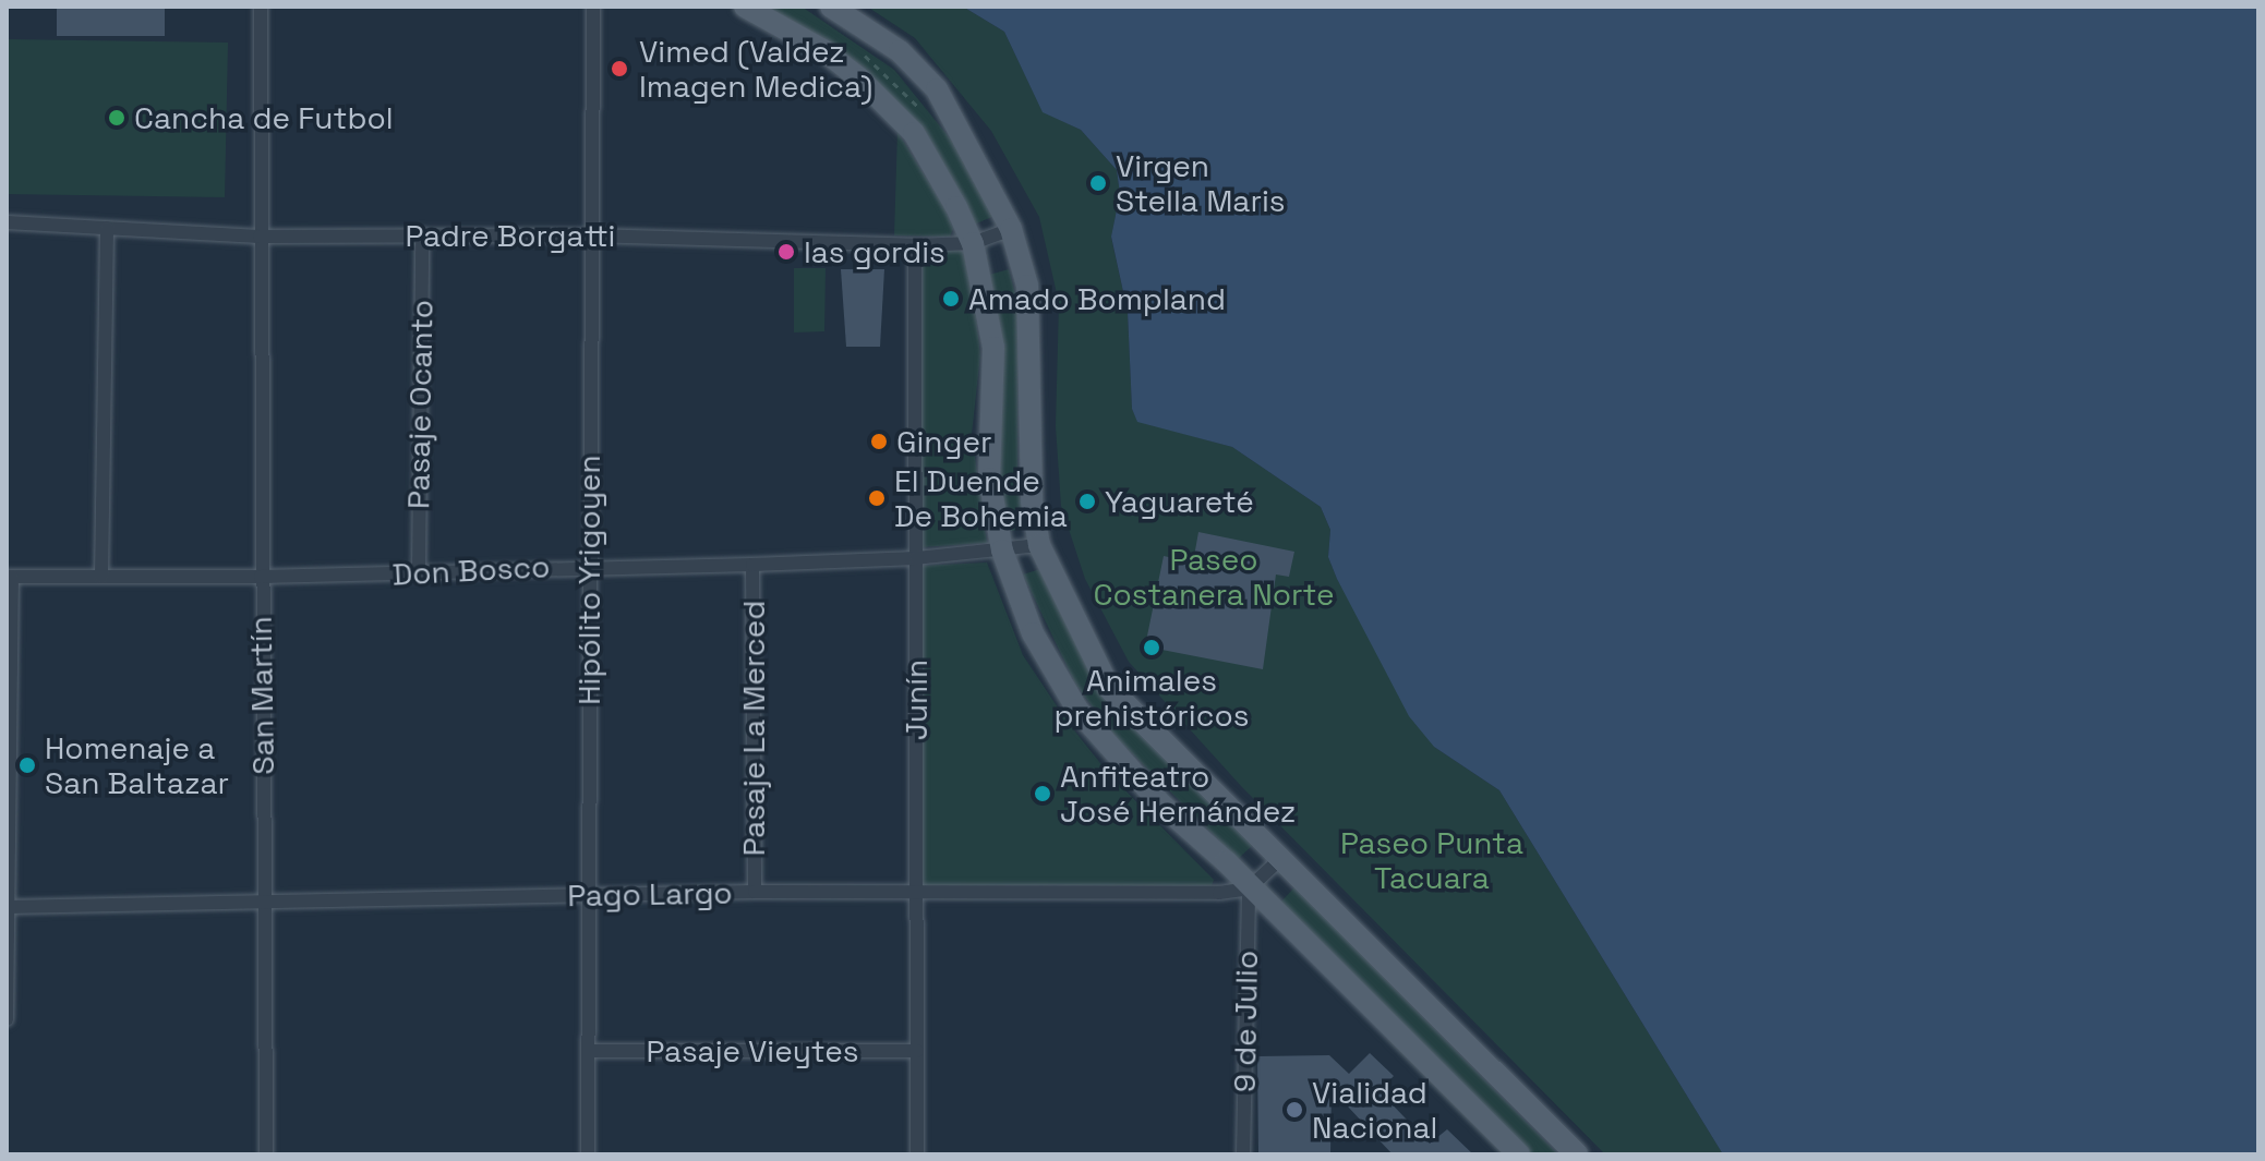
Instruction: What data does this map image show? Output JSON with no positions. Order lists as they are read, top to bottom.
{
  "streets": {
    "street": [
      "Padre Borgatti",
      "Pasaje Ocanto",
      "Don Bosco",
      "Hipólito Yrigoyen",
      "San Martín",
      "Junín",
      "Pasaje La Merced",
      "Pago Largo",
      "9 de Julio",
      "Pasaje Vieytes"
    ]
  },
  "crossings": [
    ["Padre Borgatti", "Pasaje Ocanto"],
    ["Padre Borgatti", "Hipólito Yrigoyen"],
    ["Padre Borgatti", "San Martín"],
    ["Padre Borgatti", "Junín"],
    ["Pasaje Ocanto", "Don Bosco"],
    ["Don Bosco", "Hipólito Yrigoyen"],
    ["Don Bosco", "San Martín"],
    ["Don Bosco", "Junín"],
    ["Don Bosco", "Pasaje La Merced"],
    ["Hipólito Yrigoyen", "Pago Largo"],
    ["Hipólito Yrigoyen", "Pasaje Vieytes"],
    ["San Martín", "Pago Largo"],
    ["Junín", "Pago Largo"],
    ["Junín", "Pasaje Vieytes"],
    ["Pasaje La Merced", "Pago Largo"],
    ["Pago Largo", "9 de Julio"]
  ],
  "parks": ["Paseo Costanera Norte", "Paseo Punta Tacuara"],
  "places": [
    "Vimed (Valdez Imagen Medica)",
    "Cancha de Futbol",
    "Virgen Stella Maris",
    "las gordis",
    "Amado Bompland",
    "Ginger",
    "El Duende De Bohemia",
    "Yaguareté",
    "Animales prehistóricos",
    "Homenaje a San Baltazar",
    "Anfiteatro José Hernández",
    "Vialidad Nacional"
  ]
}
